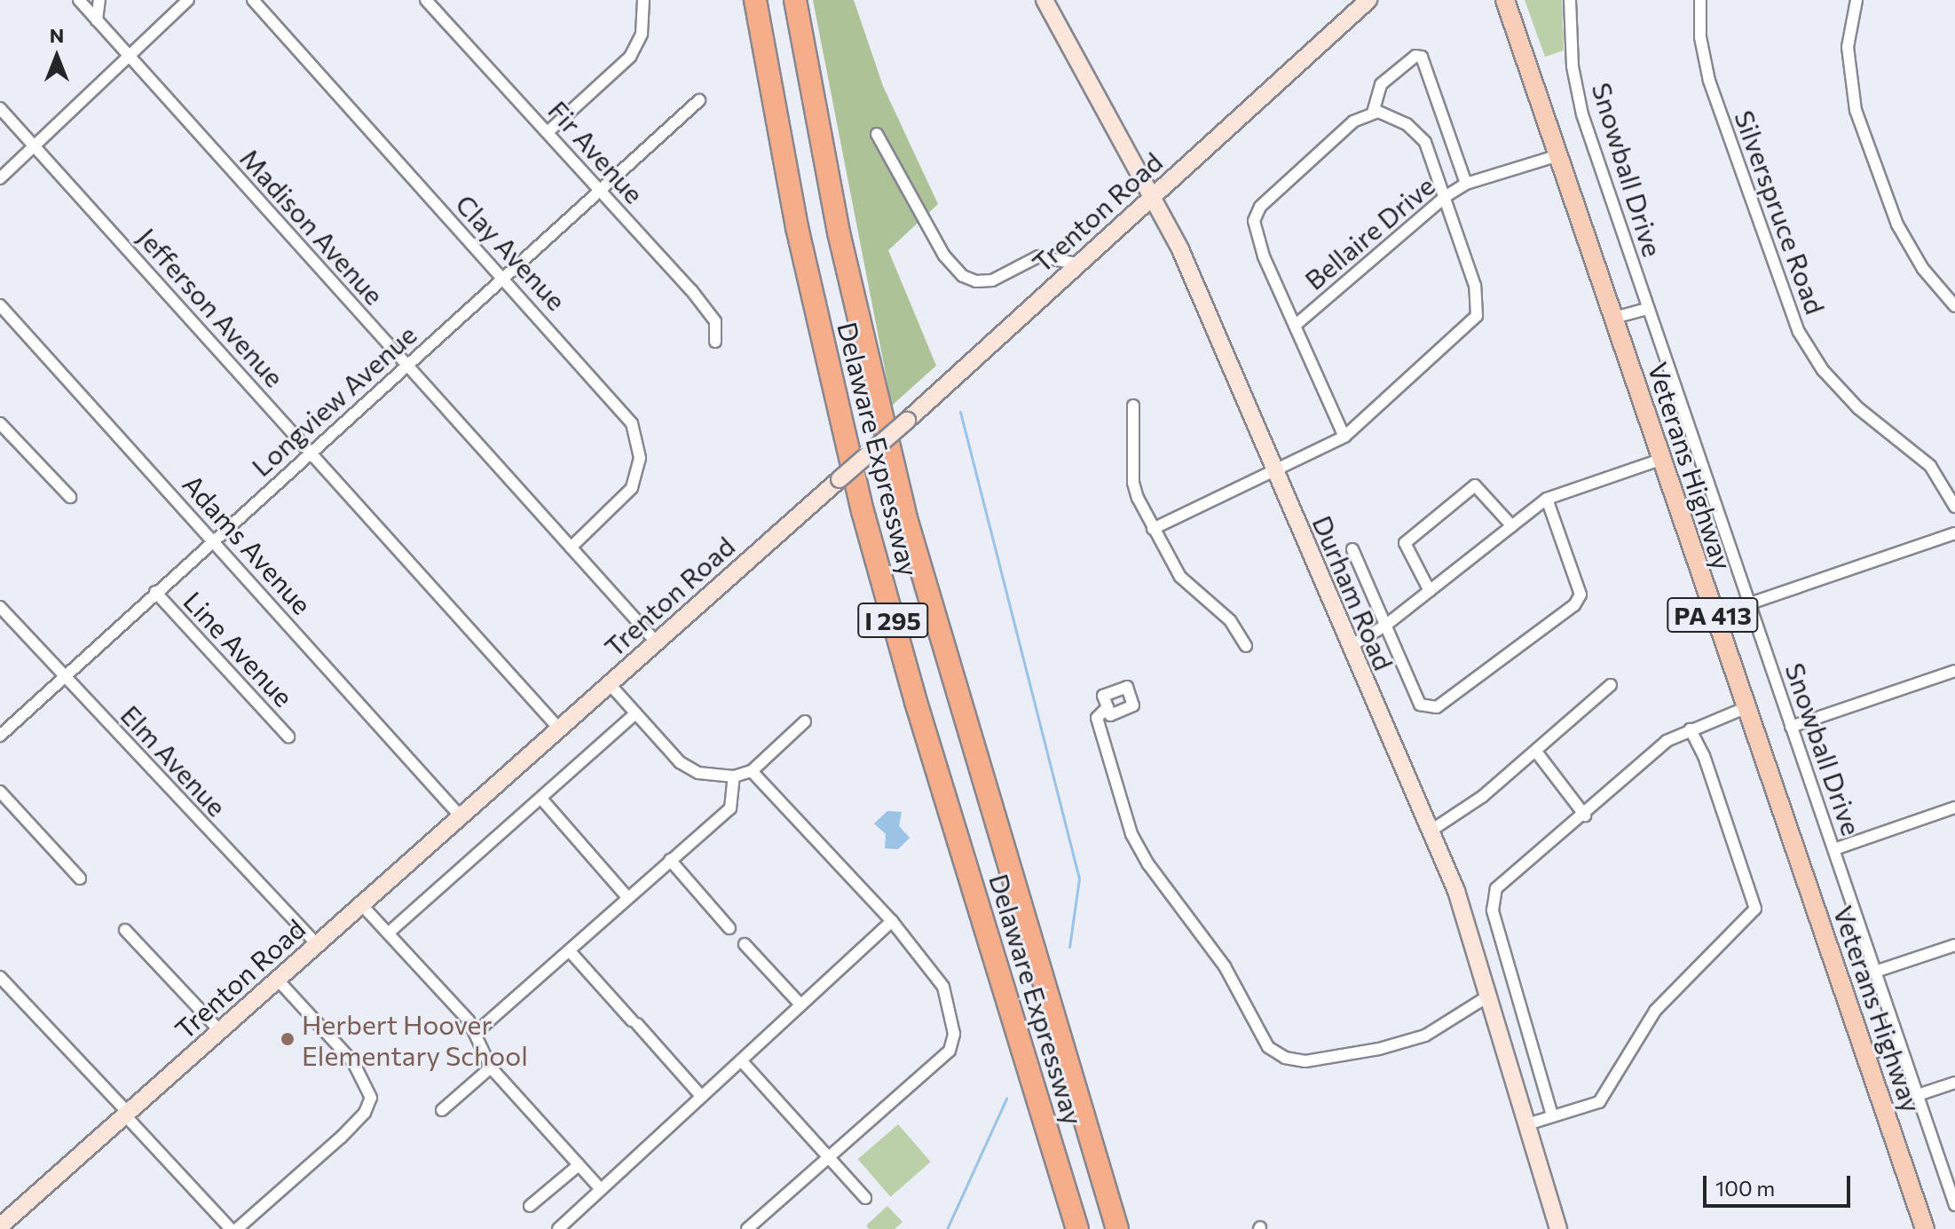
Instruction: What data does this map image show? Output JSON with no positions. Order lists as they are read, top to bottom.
{
  "streets": {
    "highway": ["Delaware Expressway", "I 295"],
    "main road": [
      "Trenton Road",
      "Veterans Highway",
      "Durham Road",
      "PA 413"
    ],
    "street": [
      "Fir Avenue",
      "Snowball Drive",
      "Silverspruce Road",
      "Madison Avenue",
      "Bellaire Drive",
      "Clay Avenue",
      "Jefferson Avenue",
      "Longview Avenue",
      "Adams Avenue",
      "Line Avenue",
      "Elm Avenue"
    ]
  },
  "crossings": [
    ["Fir Avenue", "Longview Avenue"],
    ["Trenton Road", "Madison Avenue"],
    ["Trenton Road", "Jefferson Avenue"],
    ["Trenton Road", "Adams Avenue"],
    ["Trenton Road", "Durham Road"],
    ["Trenton Road", "Elm Avenue"],
    ["Madison Avenue", "Clay Avenue"],
    ["Madison Avenue", "Longview Avenue"],
    ["Bellaire Drive", "Veterans Highway"],
    ["Clay Avenue", "Longview Avenue"],
    ["Jefferson Avenue", "Longview Avenue"],
    ["Longview Avenue", "Adams Avenue"],
    ["Longview Avenue", "Line Avenue"],
    ["Longview Avenue", "Elm Avenue"]
  ],
  "places": ["Herbert Hoover Elementary School"],
  "scale_bar": "100 m",
  "north": "top"
}
